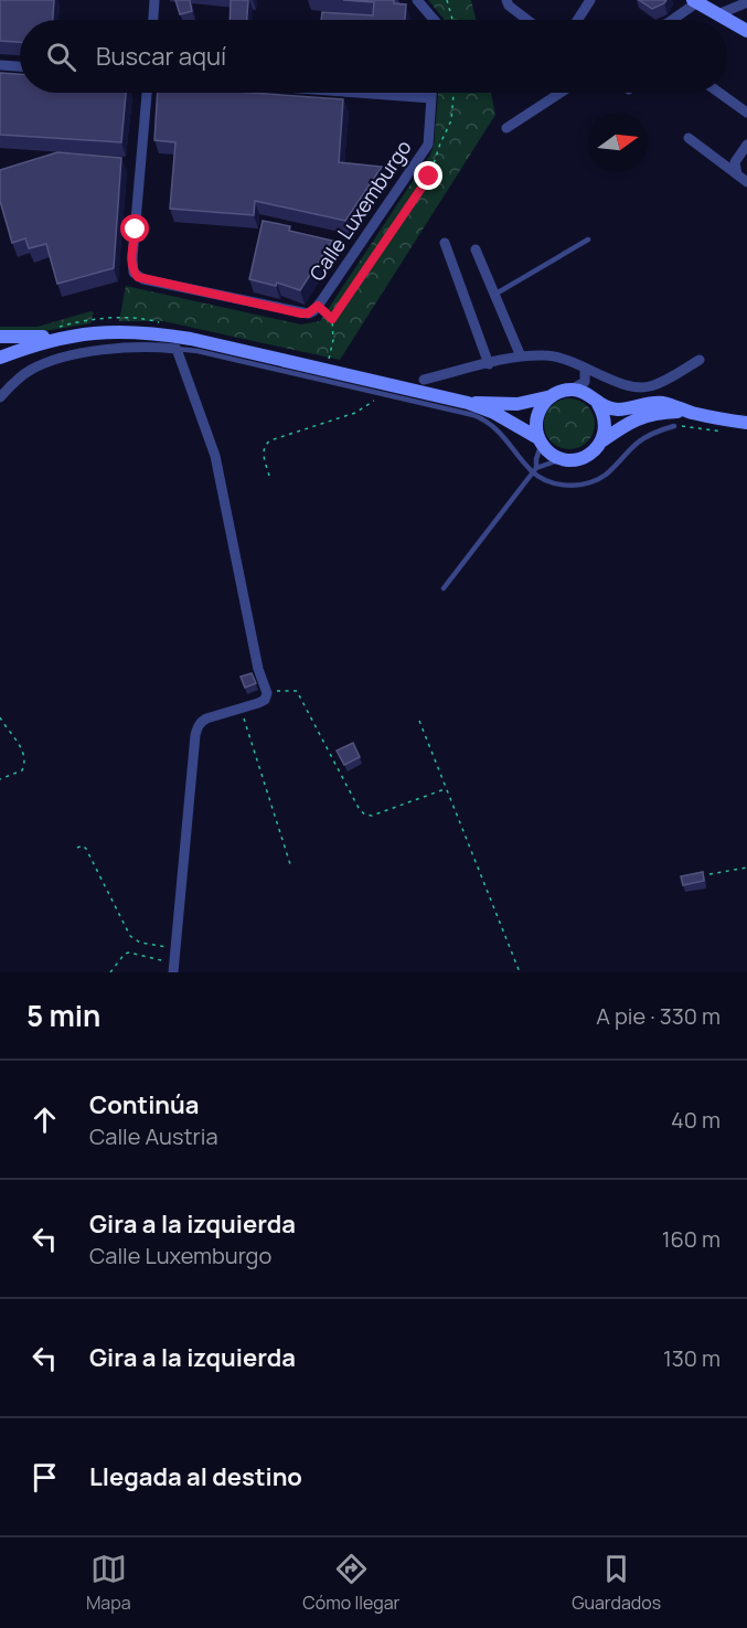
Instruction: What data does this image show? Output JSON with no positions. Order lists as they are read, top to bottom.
{
  "streets": {
    "street": ["Calle Luxemburgo"]
  },
  "north": "right",
  "page": {
    "search": "Buscar aquí",
    "heading": ["5 min", "A pie · 330 m"],
    "list": [
      ["Continúa", "Calle Austria", "40 m"],
      ["Gira a la izquierda", "Calle Luxemburgo", "160 m"],
      ["Gira a la izquierda", "130 m"],
      "Llegada al destino"
    ],
    "nav": ["Mapa", "Cómo llegar", "Guardados"]
  }
}
